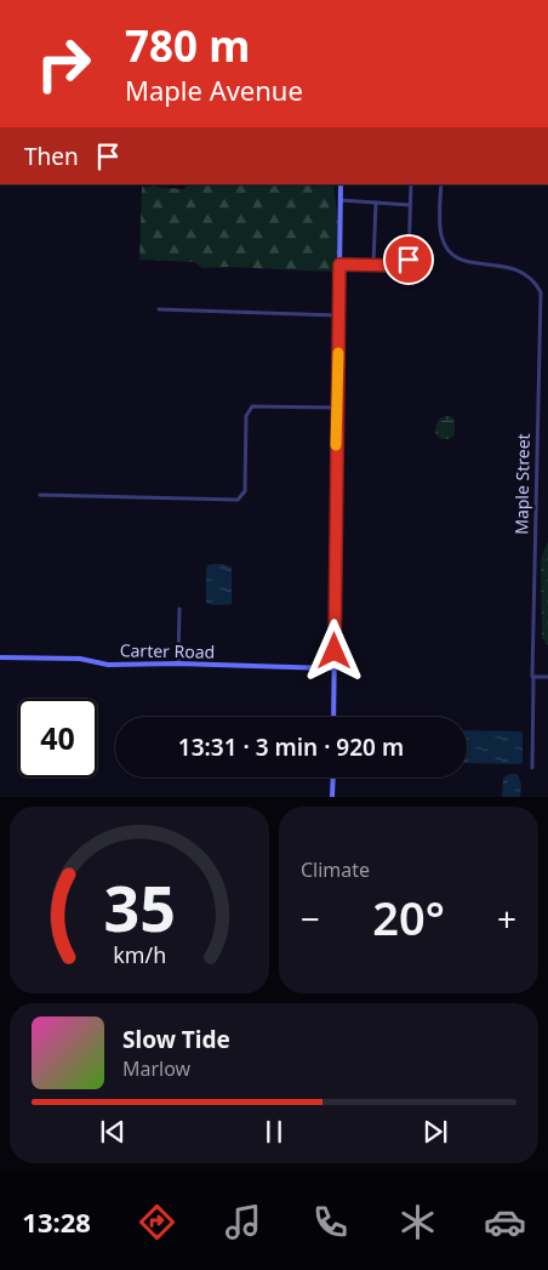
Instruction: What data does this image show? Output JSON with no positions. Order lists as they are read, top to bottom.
{
  "streets": {
    "street": ["Maple Street", "Carter Road"]
  },
  "page": {
    "turn": ["780 m", "Maple Avenue"],
    "then": "Then",
    "limit": "40",
    "trip": "13:31 · 3 min · 920 m",
    "tile": "Climate",
    "heat": ["−", "20°", "+"],
    "song": ["Slow Tide", "Marlow"],
    "tabs": "13:28",
    "gauge": ["35", "km/h"]
  }
}
